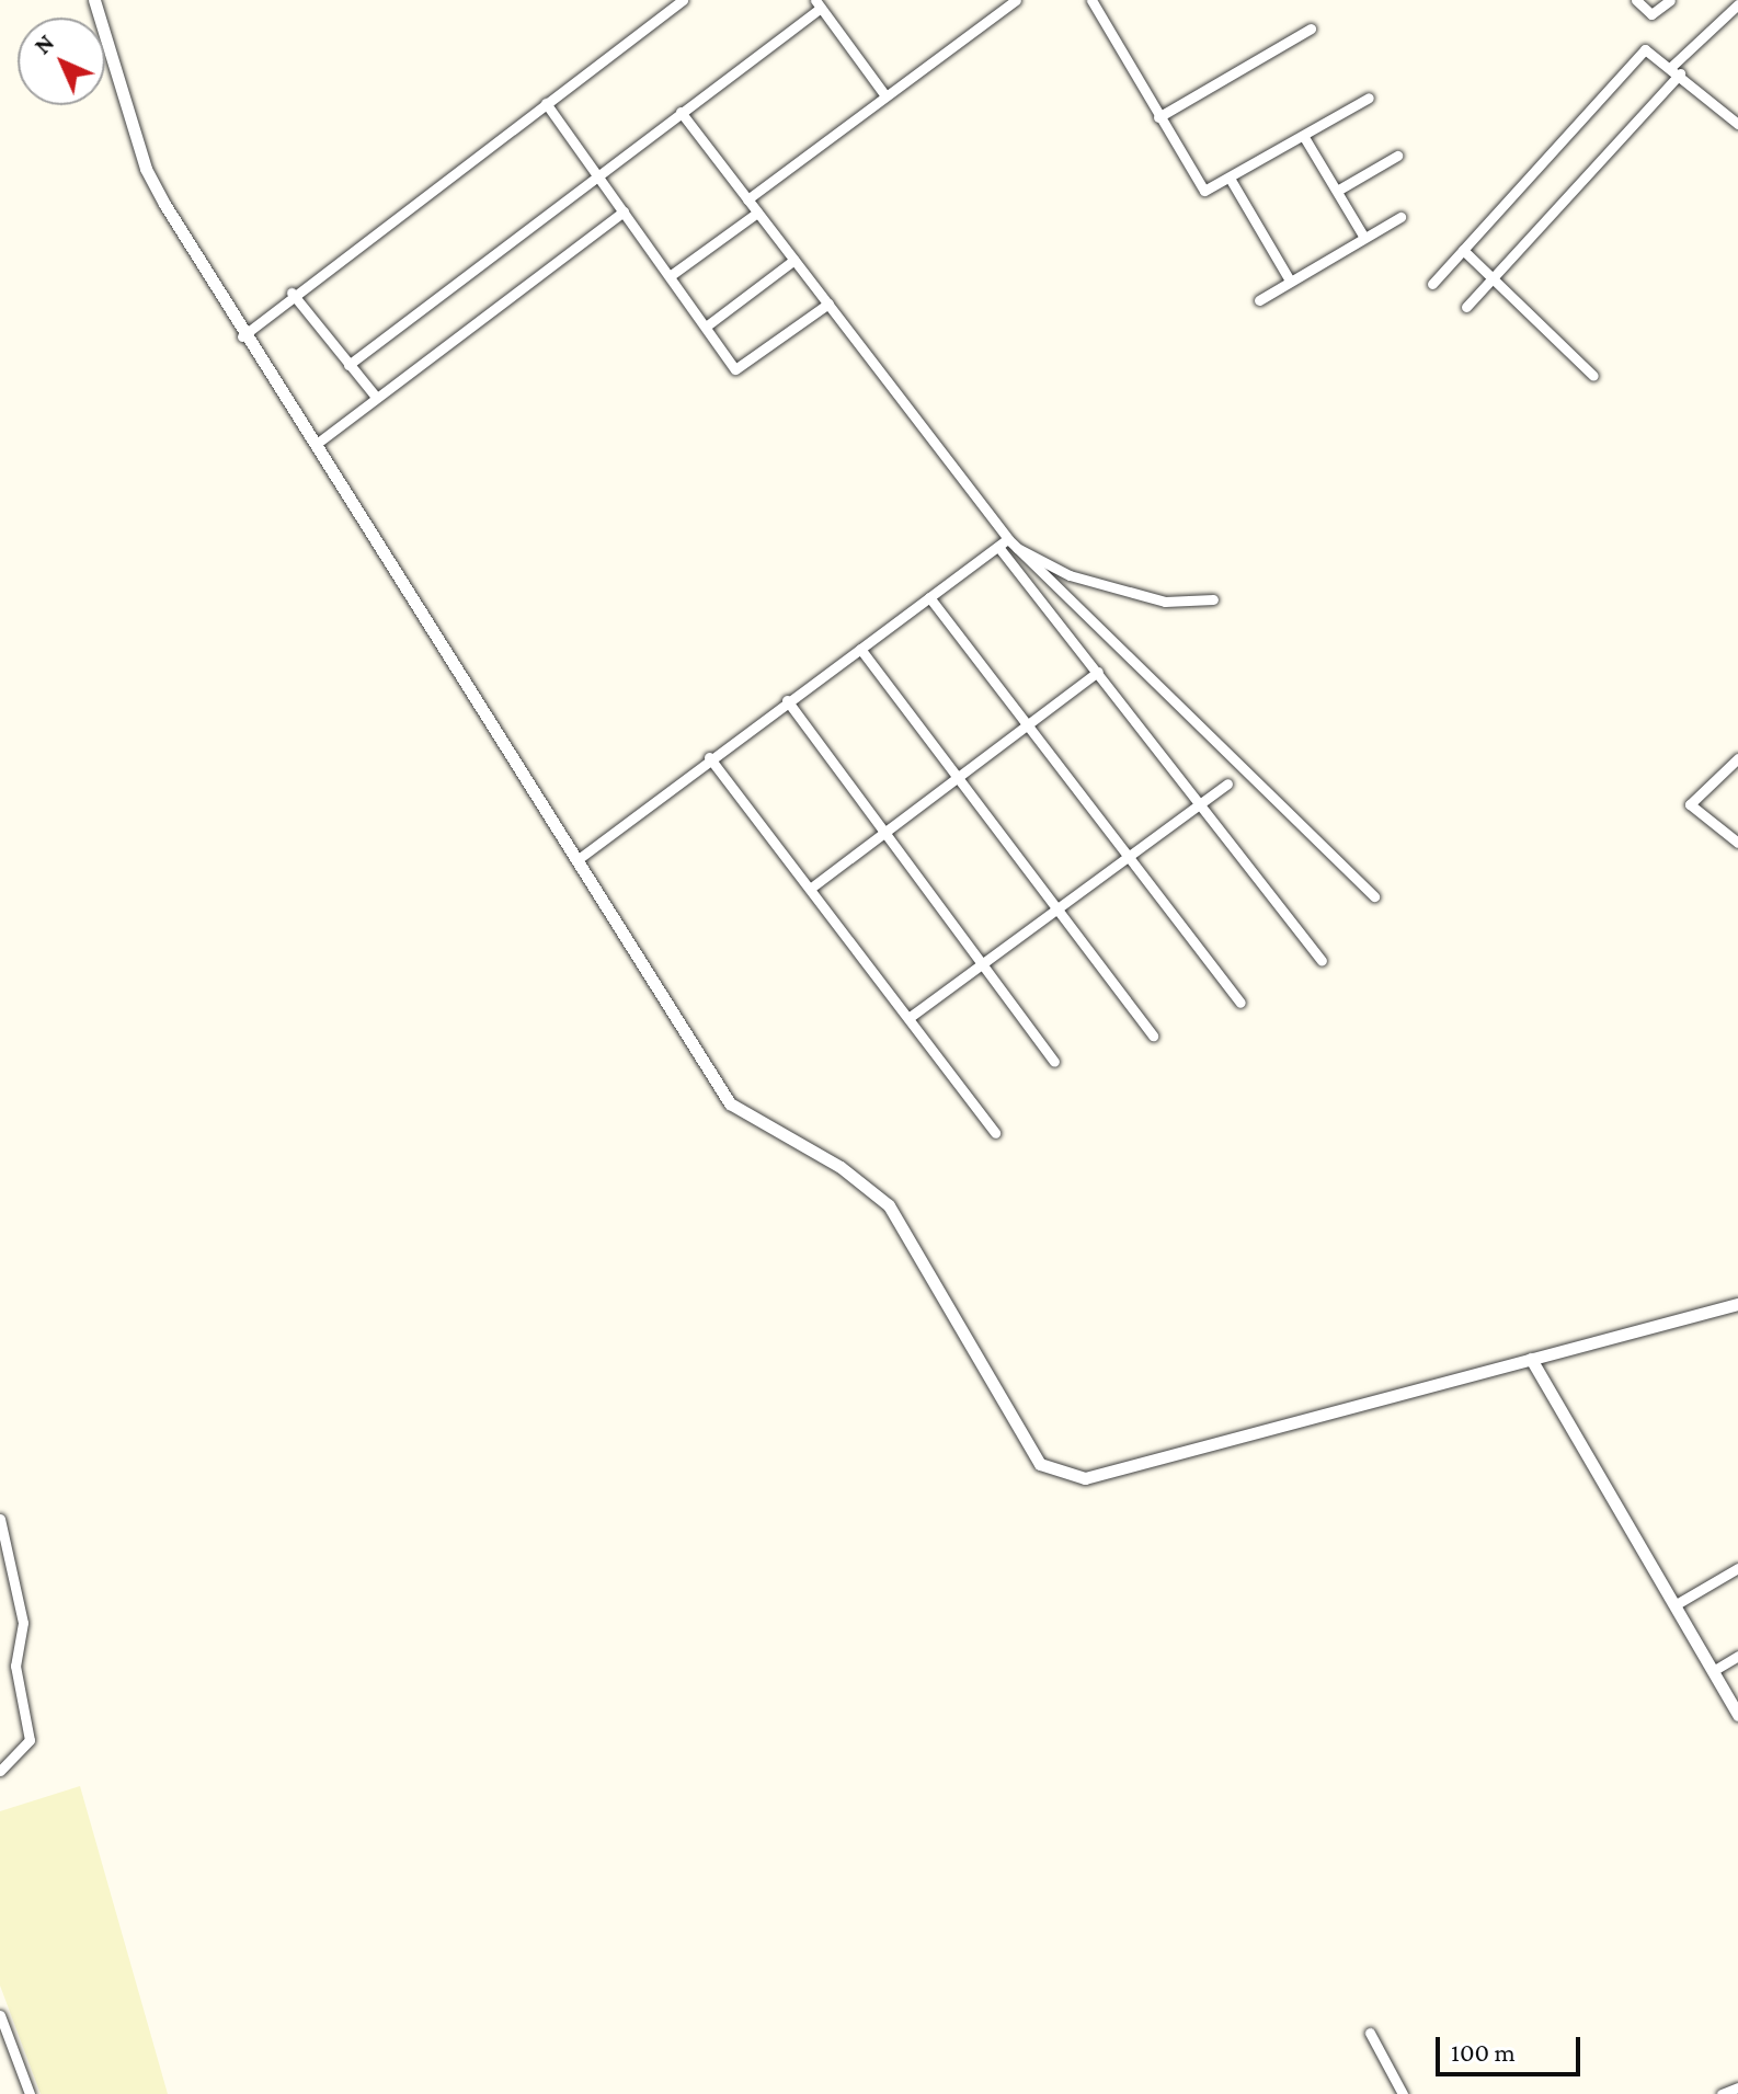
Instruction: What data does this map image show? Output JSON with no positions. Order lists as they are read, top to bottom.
{
  "scale_bar": "100 m",
  "north": "top left"
}
